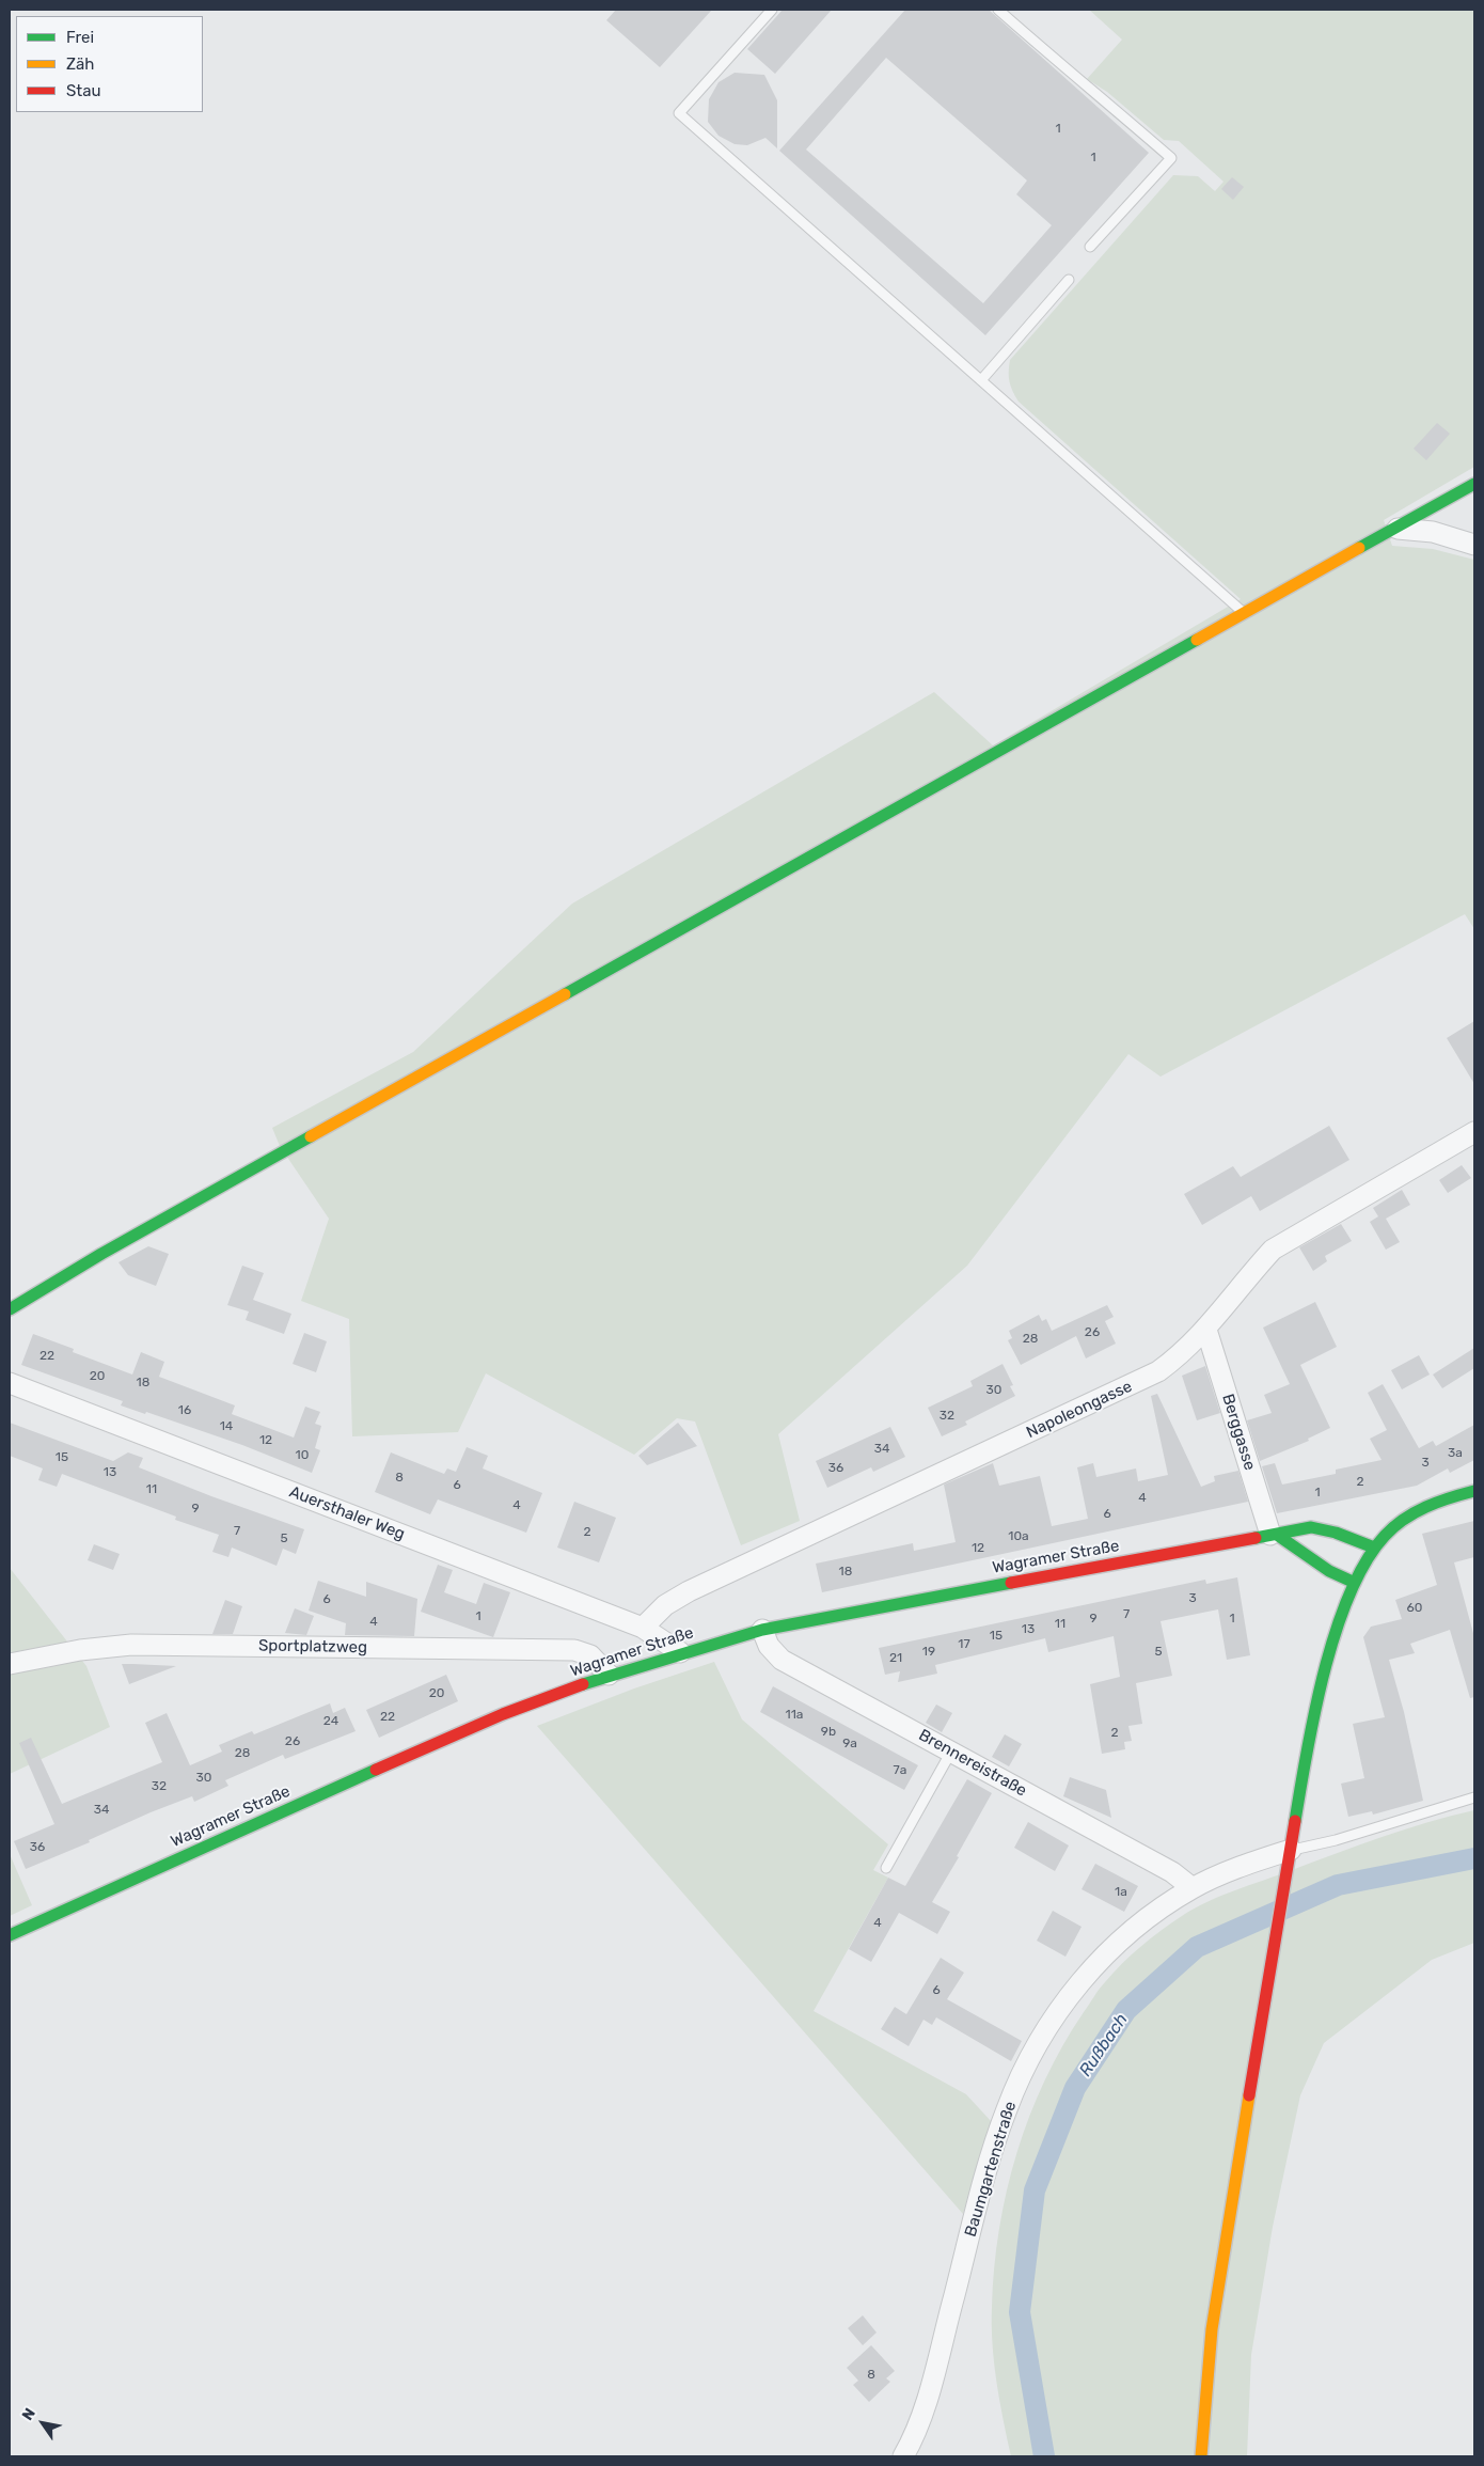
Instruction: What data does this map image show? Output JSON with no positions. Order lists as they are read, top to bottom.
{
  "streets": {
    "main road": ["Wagramer Straße"],
    "street": [
      "Napoleongasse",
      "Berggasse",
      "Auersthaler Weg",
      "Sportplatzweg",
      "Brennereistraße",
      "Baumgartenstraße"
    ]
  },
  "crossings": [
    ["Napoleongasse", "Berggasse"],
    ["Napoleongasse", "Auersthaler Weg"],
    ["Berggasse", "Wagramer Straße"],
    ["Auersthaler Weg", "Wagramer Straße"],
    ["Wagramer Straße", "Sportplatzweg"],
    ["Wagramer Straße", "Brennereistraße"],
    ["Brennereistraße", "Baumgartenstraße"]
  ],
  "water": ["Rußbach"],
  "house_numbers": [
    "1",
    "1",
    "26",
    "28",
    "22",
    "20",
    "18",
    "30",
    "16",
    "32",
    "14",
    "12",
    "34",
    "3a",
    "10",
    "15",
    "3",
    "36",
    "13",
    "8",
    "2",
    "6",
    "11",
    "1",
    "4",
    "4",
    "9",
    "6",
    "7",
    "2",
    "10a",
    "5",
    "12",
    "18",
    "3",
    "6",
    "60",
    "7",
    "1",
    "9",
    "1",
    "4",
    "11",
    "13",
    "15",
    "17",
    "19",
    "5",
    "21",
    "20",
    "11a",
    "22",
    "24",
    "9b",
    "2",
    "26",
    "9a",
    "28",
    "7a",
    "30",
    "32",
    "34",
    "36",
    "1a",
    "4",
    "6",
    "8"
  ],
  "legend": ["Frei", "Zäh", "Stau"],
  "north": "top left"
}
